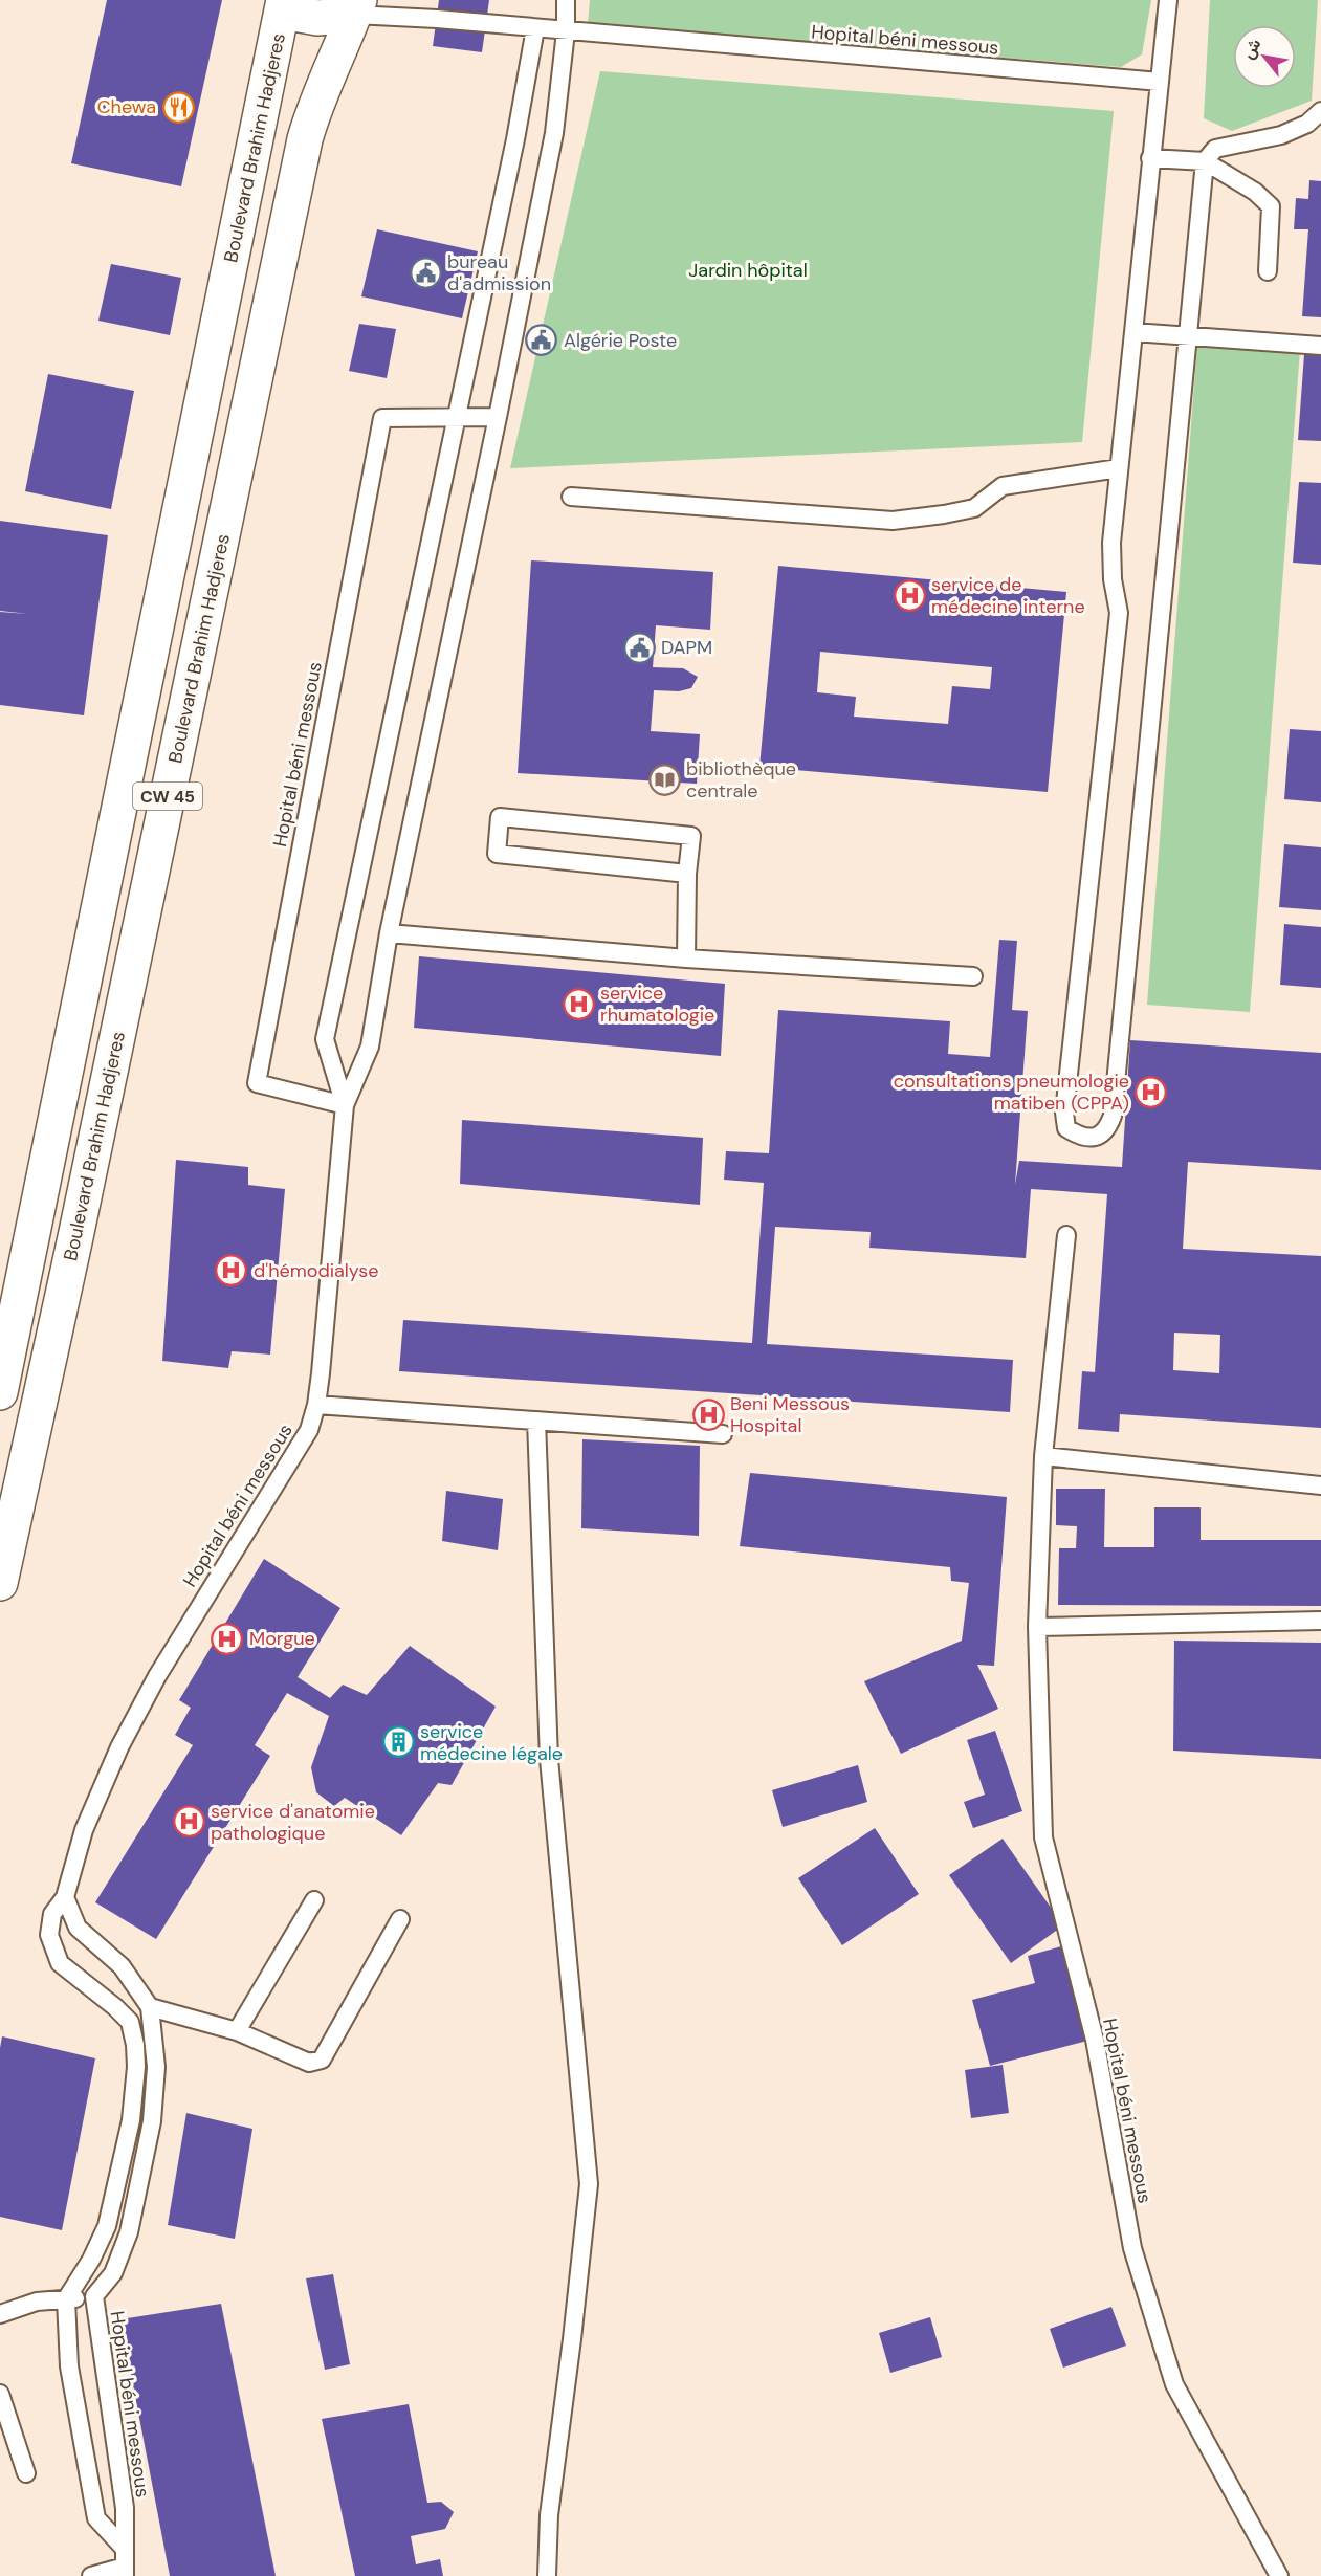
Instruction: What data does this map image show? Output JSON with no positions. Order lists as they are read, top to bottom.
{
  "streets": {
    "main road": ["Boulevard Brahim Hadjeres", "CW 45"],
    "lane": ["Hopital béni messous"]
  },
  "crossings": [
    ["Hopital béni messous", "Boulevard Brahim Hadjeres"],
    ["Hopital béni messous", "CW 45"],
    ["Boulevard Brahim Hadjeres", "CW 45"]
  ],
  "parks": ["Jardin hôpital"],
  "places": {
    "restaurant": ["Chewa"],
    "public building": ["bureau d'admission", "Algérie Poste", "DAPM"],
    "hospital": [
      "service de médecine interne",
      "service rhumatologie",
      "consultations pneumologie matiben (CPPA)",
      "d'hémodialyse",
      "Beni Messous Hospital",
      "Morgue",
      "service d'anatomie pathologique"
    ],
    "library": ["bibliothèque centrale"],
    "building": ["service médecine légale"]
  },
  "north": "top left"
}
